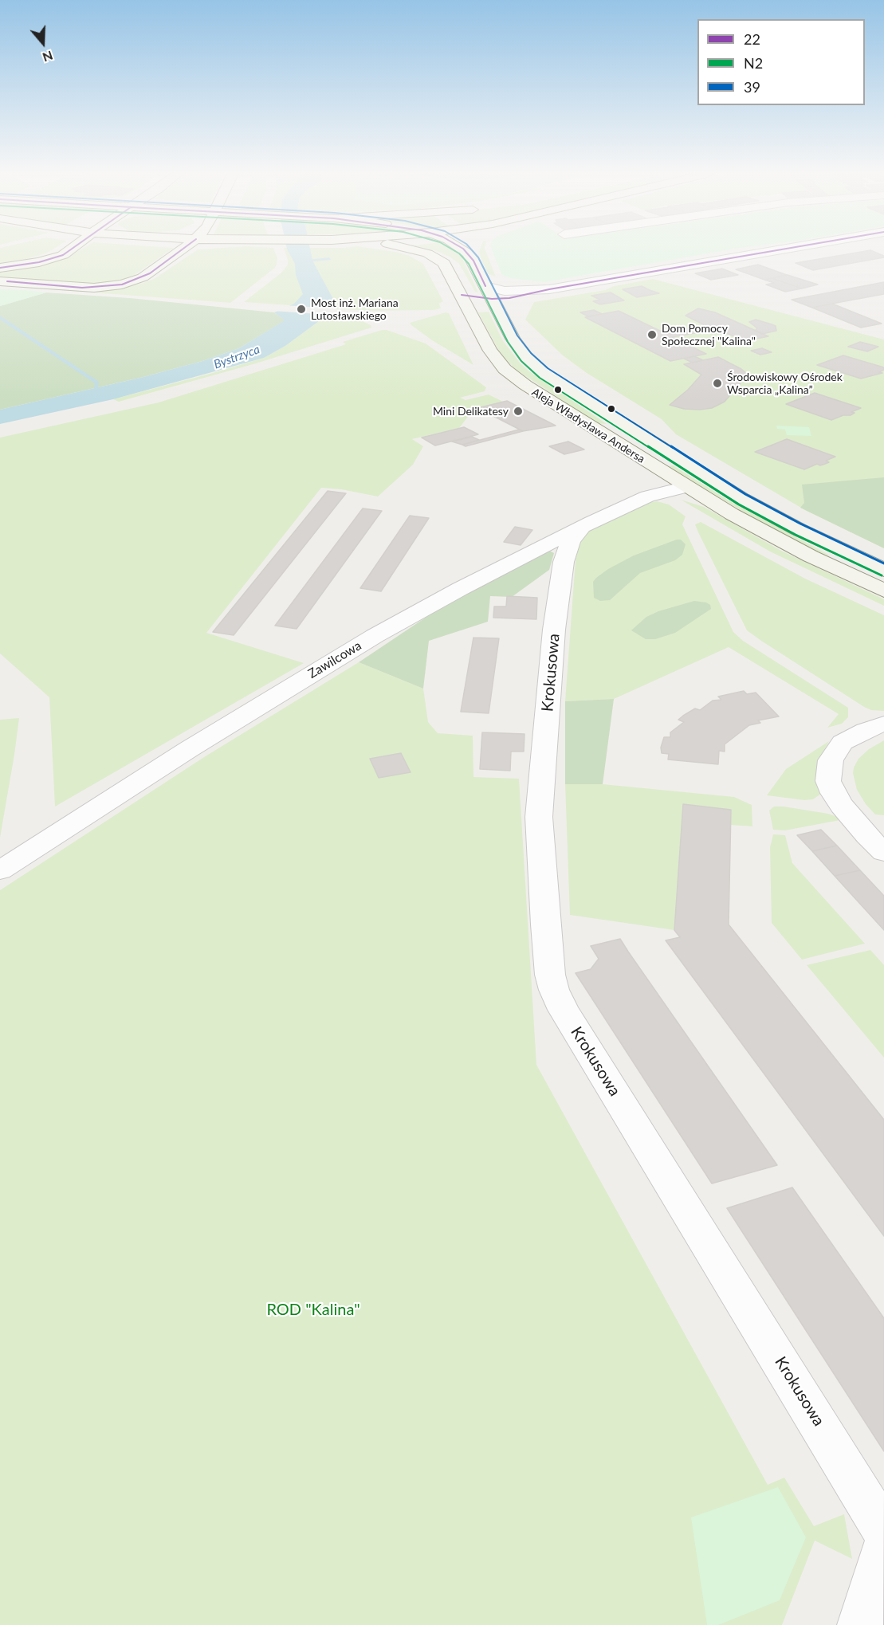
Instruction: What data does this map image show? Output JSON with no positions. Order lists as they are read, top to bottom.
{
  "streets": {
    "main road": ["Aleja Władysława Andersa"],
    "street": ["Zawilcowa", "Krokusowa"]
  },
  "crossings": [
    ["Aleja Władysława Andersa", "Zawilcowa"],
    ["Zawilcowa", "Krokusowa"]
  ],
  "water": ["Bystrzyca"],
  "parks": ["ROD \"Kalina\""],
  "places": [
    "Most inż. Mariana Lutosławskiego",
    "Dom Pomocy Społecznej \"Kalina\"",
    "Środowiskowy Ośrodek Wsparcia „Kalina”",
    "Mini Delikatesy"
  ],
  "lines": ["transit line 22", "transit line N2", "transit line 39"],
  "legend": ["22", "N2", "39"],
  "north": "bottom"
}
